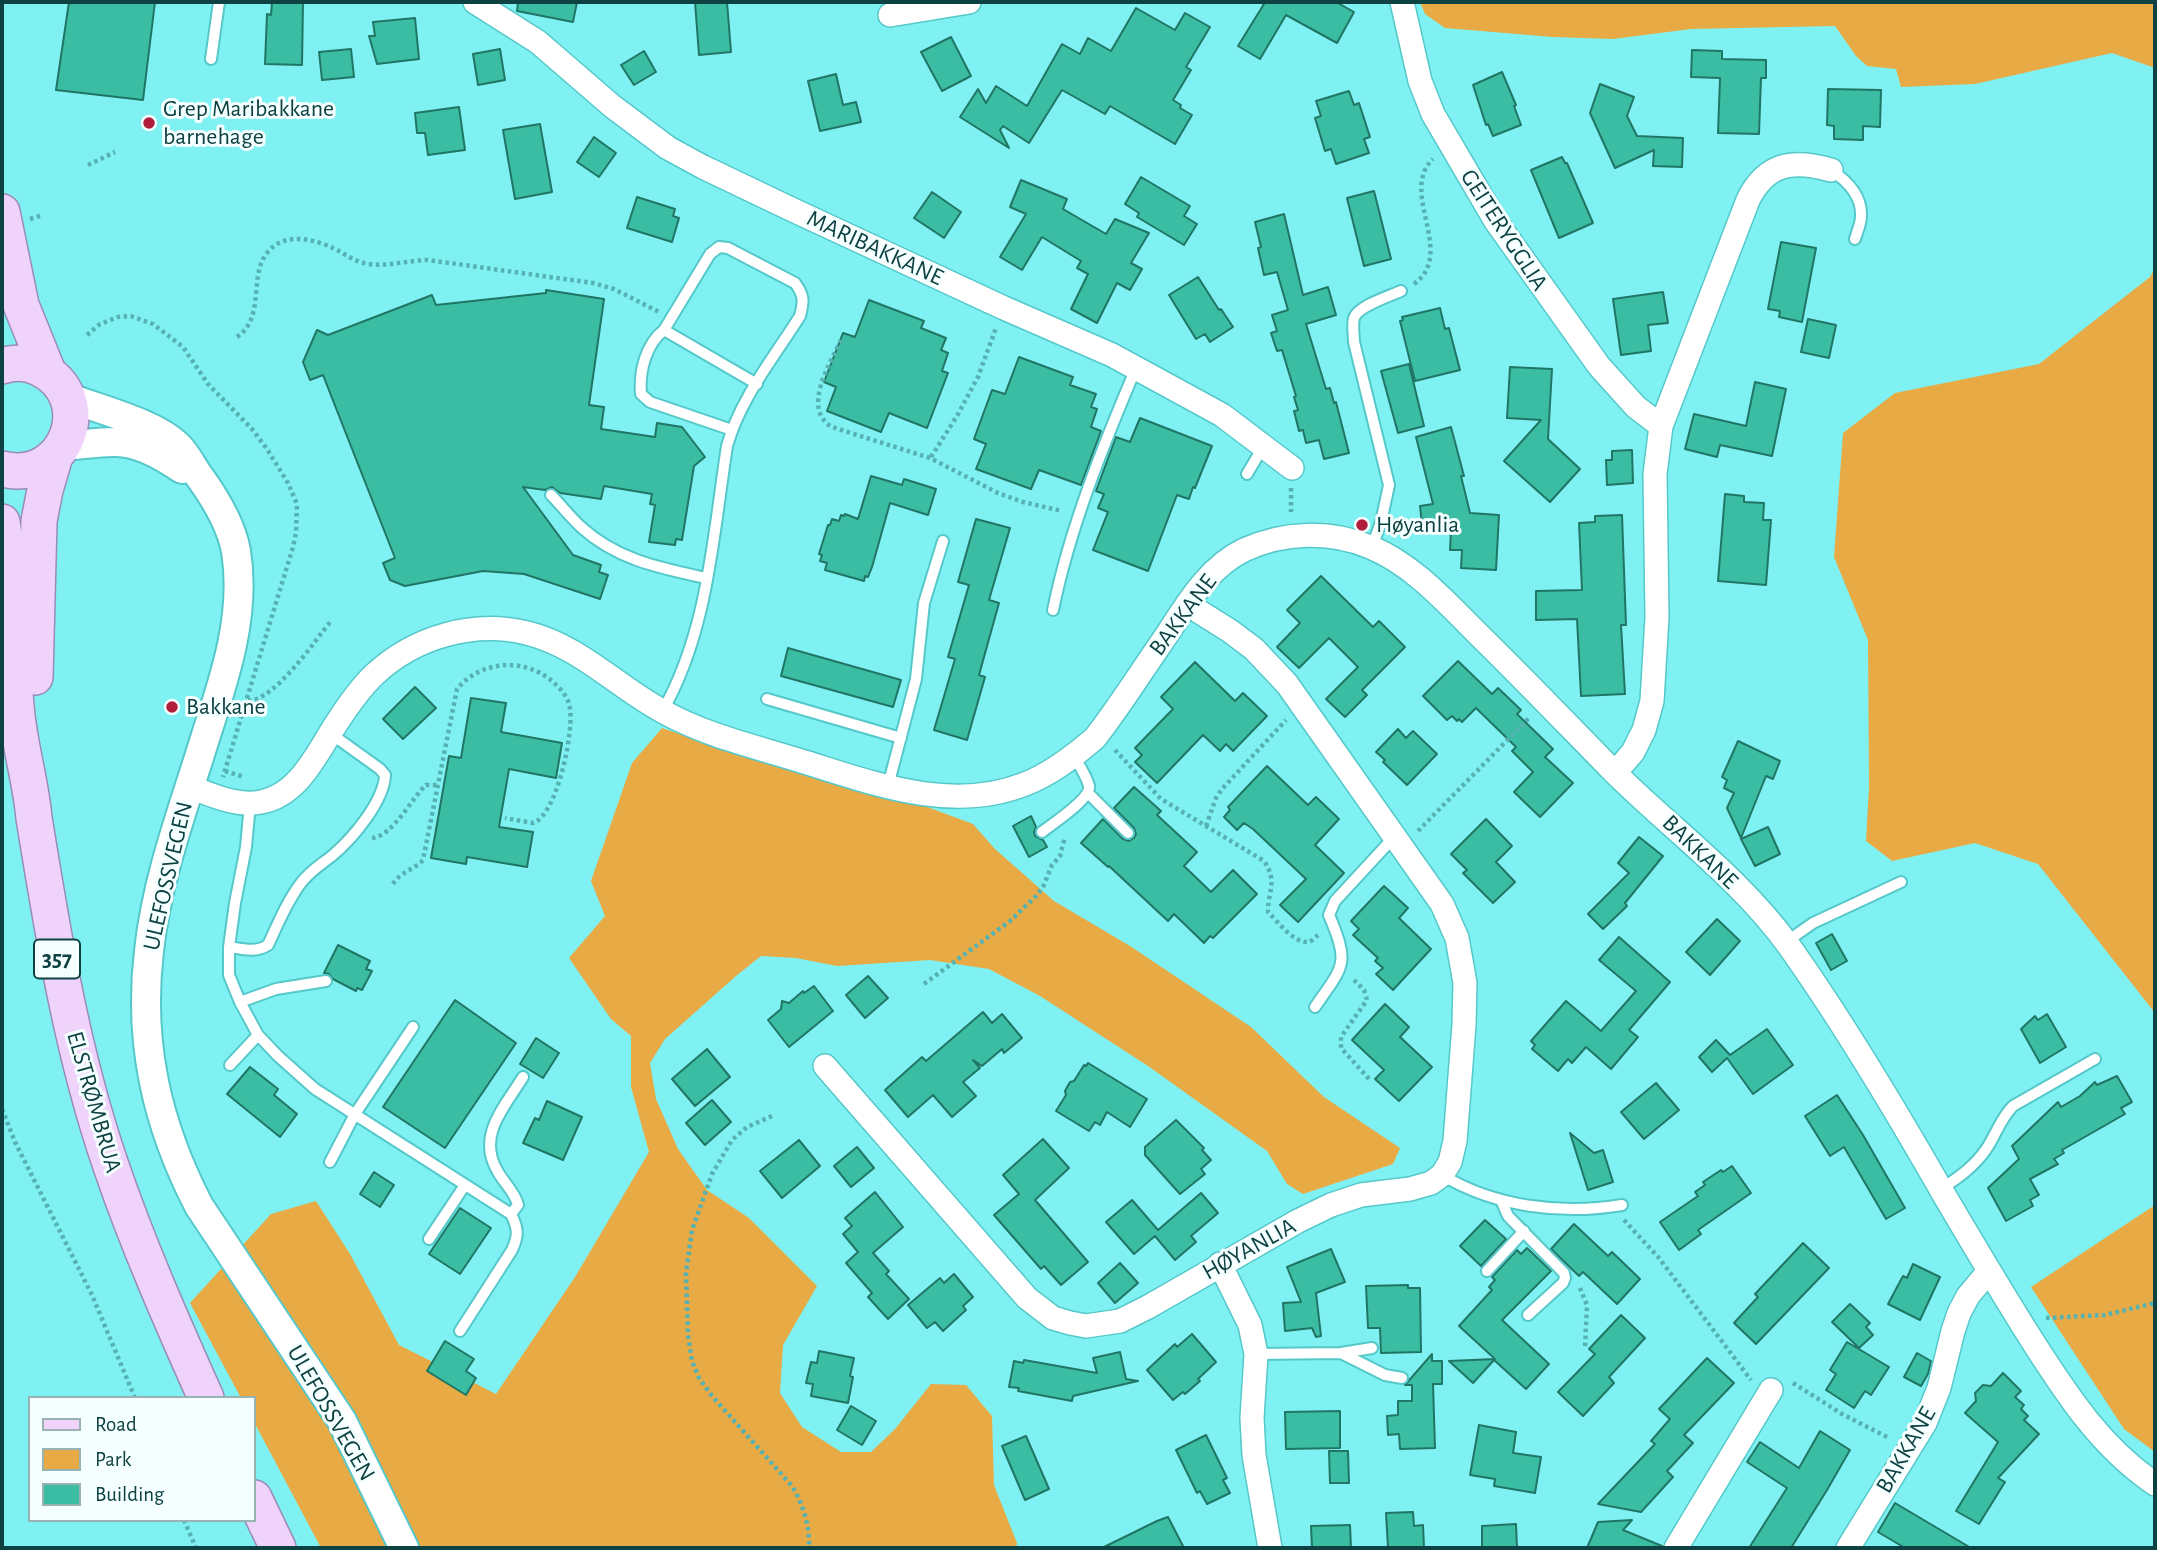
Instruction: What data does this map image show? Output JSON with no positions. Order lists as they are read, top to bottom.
{
  "streets": {
    "main road": ["357", "ELSTRØMBRUA"],
    "street": [
      "GEITERYGGLIA",
      "MARIBAKKANE",
      "BAKKANE",
      "ULEFOSSVEGEN",
      "HØYANLIA"
    ]
  },
  "crossings": [
    ["ULEFOSSVEGEN", "357"],
    ["ULEFOSSVEGEN", "ELSTRØMBRUA"],
    ["357", "ELSTRØMBRUA"]
  ],
  "places": ["Grep Maribakkane barnehage", "Høyanlia", "Bakkane"],
  "legend": ["Road", "Park", "Building"]
}
